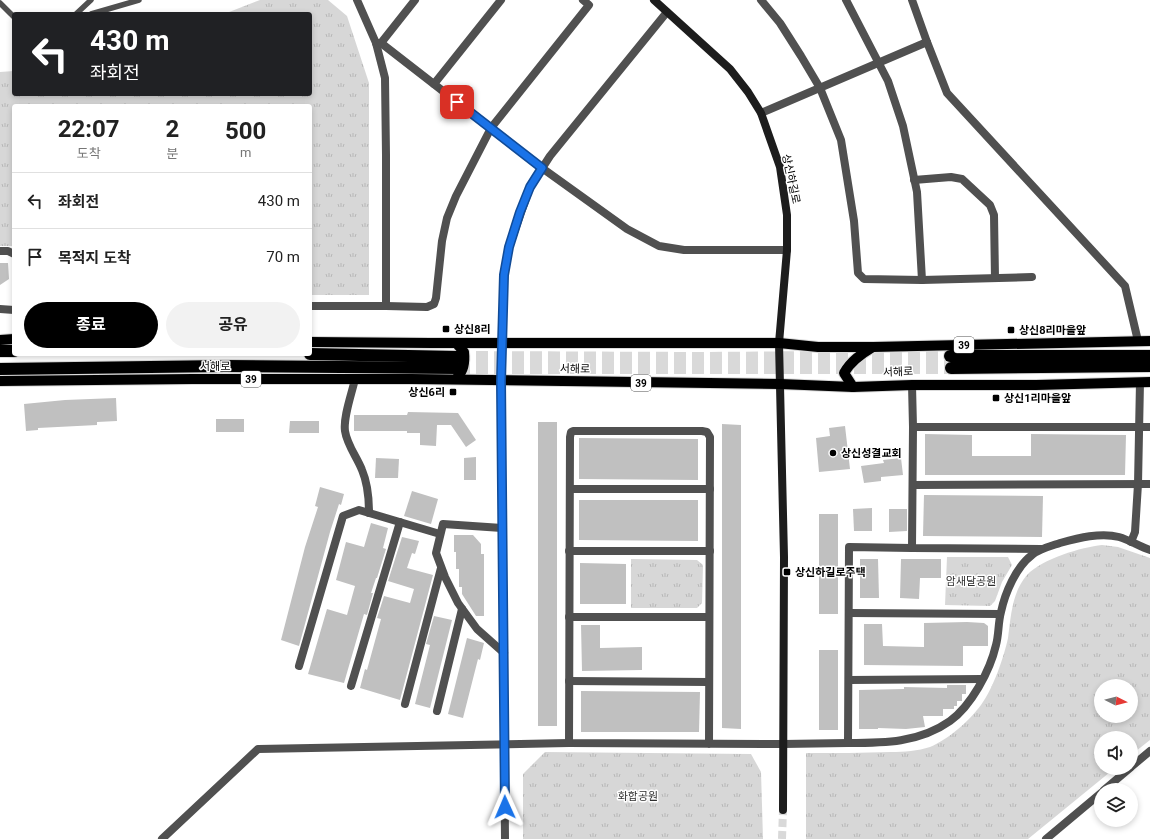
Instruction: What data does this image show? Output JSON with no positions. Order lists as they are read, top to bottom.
{
  "streets": {
    "highway": ["39", "서해로"],
    "street": ["상신하길로"]
  },
  "crossings": [
    ["상신하길로", "39"],
    ["상신하길로", "서해로"]
  ],
  "parks": ["암새달공원", "화합공원"],
  "places": {
    "transit": [
      "상신8리",
      "상신8리마을앞",
      "상신6리",
      "상신1리마을앞",
      "상신하길로주택"
    ],
    "other": ["상신성결교회"]
  },
  "north": "right",
  "page": {
    "turn": ["430 m", "좌회전"],
    "eta": [
      "22:07",
      "도착",
      "2",
      "분",
      "500",
      "m"
    ],
    "list": [
      {
        "name": "좌회전",
        "value": "430 m"
      },
      {
        "name": "목적지 도착",
        "value": "70 m"
      }
    ],
    "buttons": ["종료", "공유"]
  }
}
